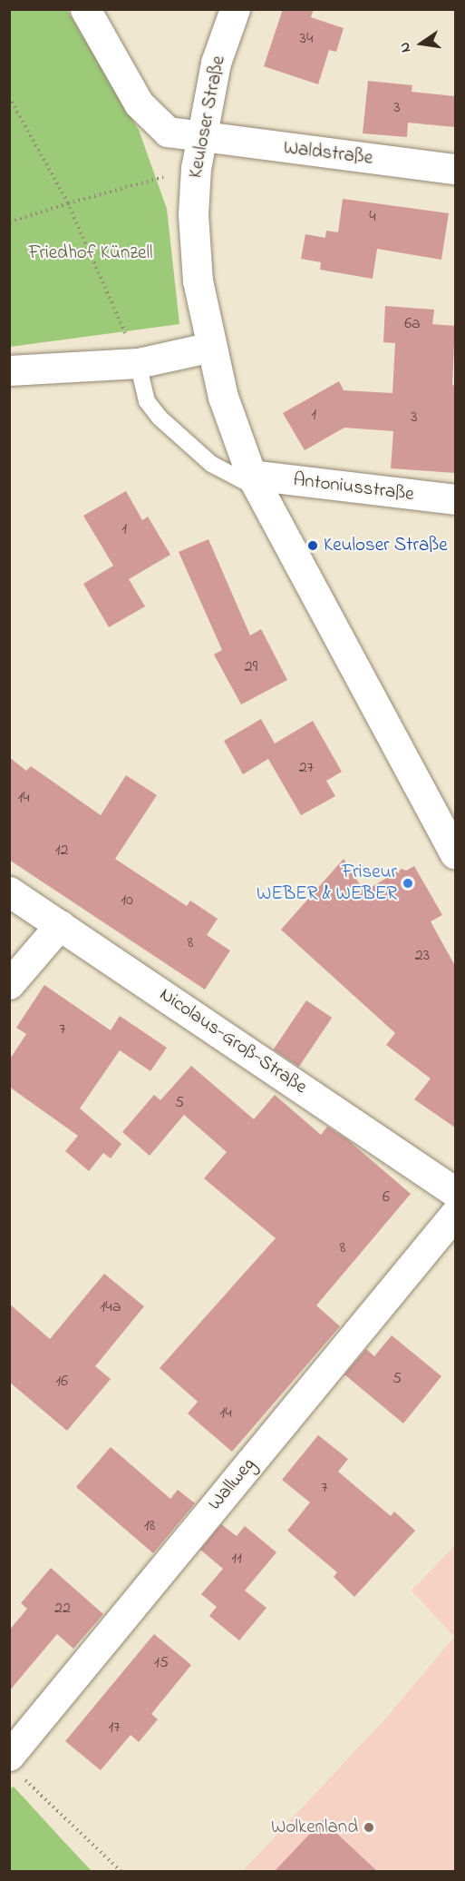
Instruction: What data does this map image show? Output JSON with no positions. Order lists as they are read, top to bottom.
{
  "streets": {
    "street": [
      "Keuloser Straße",
      "Waldstraße",
      "Antoniusstraße",
      "Nicolaus-Groß-Straße",
      "Wallweg"
    ]
  },
  "crossings": [
    ["Keuloser Straße", "Waldstraße"],
    ["Keuloser Straße", "Antoniusstraße"]
  ],
  "parks": ["Friedhof Künzell"],
  "places": ["Keuloser Straße", "Friseur WEBER & WEBER", "Wolkenland"],
  "house_numbers": [
    "34",
    "3",
    "4",
    "6a",
    "1",
    "3",
    "1",
    "29",
    "27",
    "14",
    "12",
    "10",
    "8",
    "23",
    "7",
    "5",
    "6",
    "8",
    "14a",
    "5",
    "16",
    "14",
    "7",
    "18",
    "11",
    "22",
    "15",
    "17"
  ],
  "north": "left"
}
